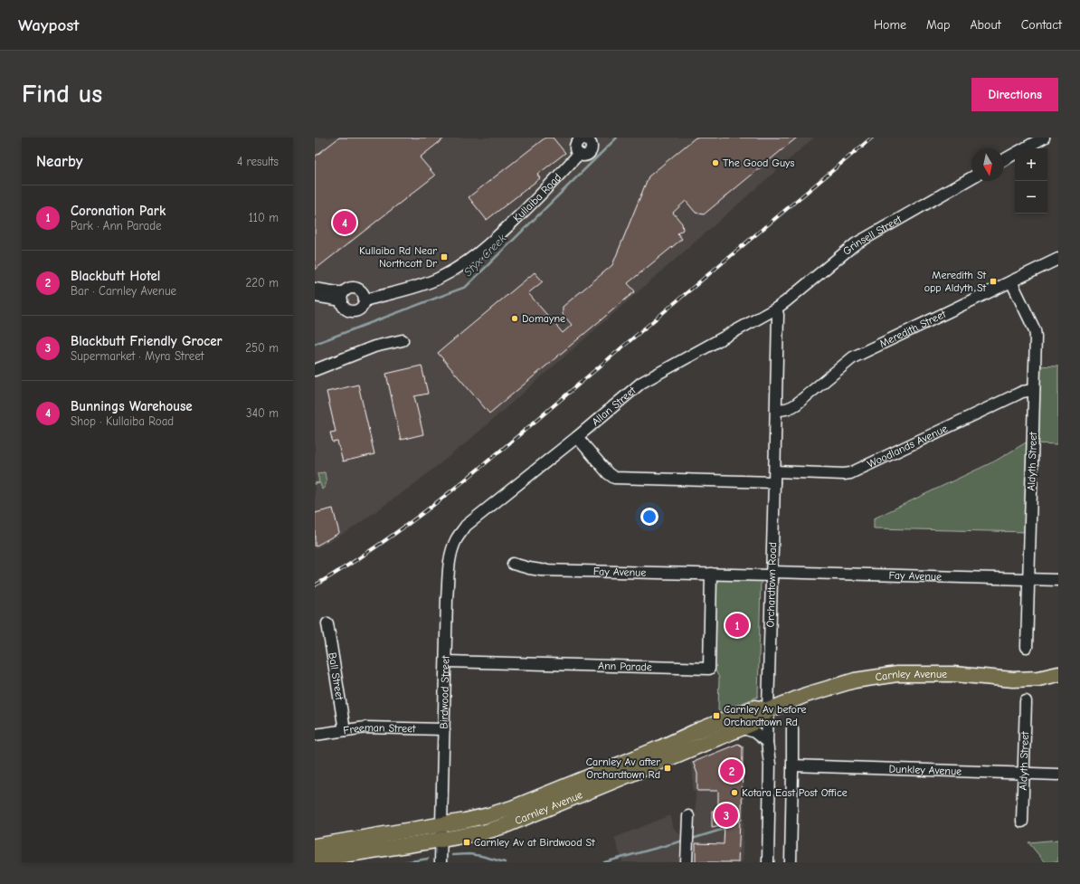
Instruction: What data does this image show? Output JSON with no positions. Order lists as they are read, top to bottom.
{
  "streets": {
    "main road": ["Carnley Avenue"],
    "street": [
      "Kullaiba Road",
      "Grinsell Street",
      "Meredith Street",
      "Allan Street",
      "Woodlands Avenue",
      "Aldyth Street",
      "Fay Avenue",
      "Orchardtown Road",
      "Ann Parade",
      "Ball Street",
      "Birdwood Street",
      "Freeman Street",
      "Dunkley Avenue"
    ]
  },
  "crossings": [
    ["Grinsell Street", "Allan Street"],
    ["Grinsell Street", "Orchardtown Road"],
    ["Meredith Street", "Aldyth Street"],
    ["Meredith Street", "Orchardtown Road"],
    ["Allan Street", "Woodlands Avenue"],
    ["Allan Street", "Orchardtown Road"],
    ["Allan Street", "Birdwood Street"],
    ["Woodlands Avenue", "Aldyth Street"],
    ["Woodlands Avenue", "Orchardtown Road"],
    ["Aldyth Street", "Fay Avenue"],
    ["Aldyth Street", "Dunkley Avenue"],
    ["Fay Avenue", "Orchardtown Road"],
    ["Fay Avenue", "Ann Parade"],
    ["Orchardtown Road", "Carnley Avenue"],
    ["Ann Parade", "Birdwood Street"],
    ["Carnley Avenue", "Birdwood Street"],
    ["Ball Street", "Freeman Street"],
    ["Birdwood Street", "Freeman Street"]
  ],
  "water": ["Styx Creek"],
  "places": {
    "other": ["The Good Guys", "Domayne", "Kotara East Post Office"],
    "transit": [
      "Kullaiba Rd Near Northcott Dr",
      "Meredith St opp Aldyth St",
      "Carnley Av before Orchardtown Rd",
      "Carnley Av after Orchardtown Rd",
      "Carnley Av at Birdwood St"
    ]
  },
  "north": "bottom",
  "page": {
    "header": "Waypost",
    "nav": [
      "Home",
      "Map",
      "About",
      "Contact"
    ],
    "buttons": "Directions",
    "title": "Find us",
    "heading": ["Nearby", "4 results"],
    "map_buttons": ["+", "−"],
    "list": [
      {
        "mark": "1",
        "name": "Coronation Park",
        "note": "Park · Ann Parade",
        "value": "110 m"
      },
      {
        "mark": "2",
        "name": "Blackbutt Hotel",
        "note": "Bar · Carnley Avenue",
        "value": "220 m"
      },
      {
        "mark": "3",
        "name": "Blackbutt Friendly Grocer",
        "note": "Supermarket · Myra Street",
        "value": "250 m"
      },
      {
        "mark": "4",
        "name": "Bunnings Warehouse",
        "note": "Shop · Kullaiba Road",
        "value": "340 m"
      }
    ],
    "pins": [
      "4",
      "1",
      "2",
      "3"
    ]
  }
}
